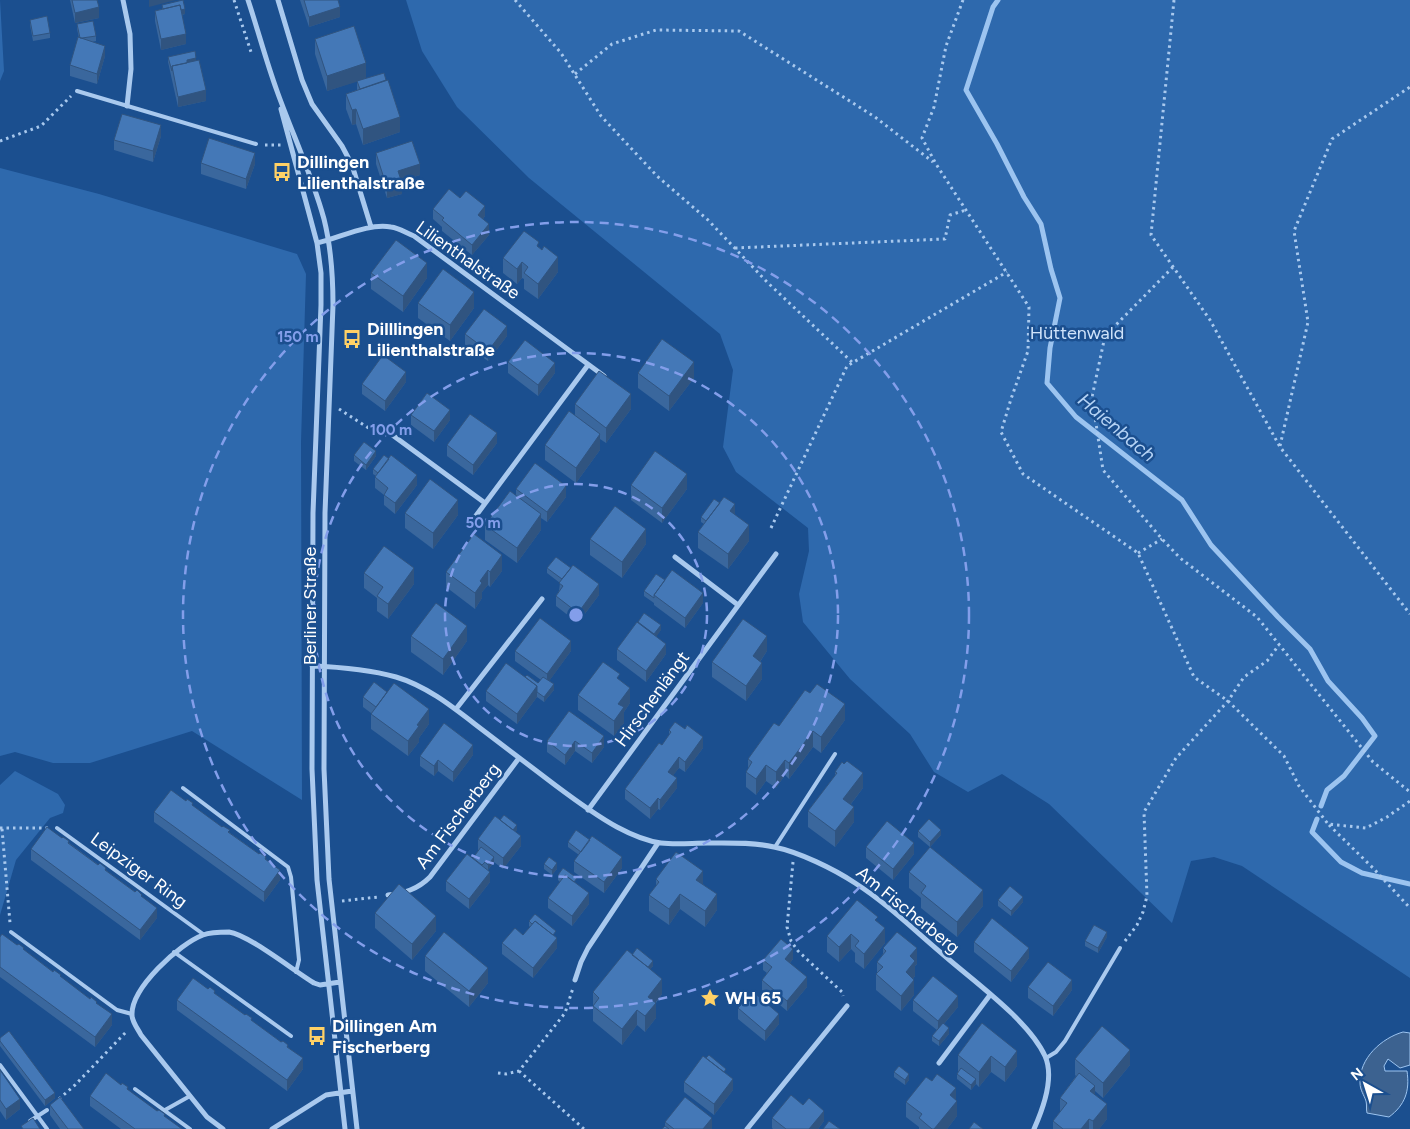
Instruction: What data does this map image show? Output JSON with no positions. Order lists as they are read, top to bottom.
{
  "streets": {
    "street": [
      "Lilienthalstraße",
      "Berliner Straße",
      "Hirschenlängt",
      "Am Fischerberg"
    ],
    "lane": ["Leipziger Ring"]
  },
  "crossings": [
    ["Lilienthalstraße", "Berliner Straße"],
    ["Berliner Straße", "Am Fischerberg"],
    ["Hirschenlängt", "Am Fischerberg"]
  ],
  "water": ["Haienbach"],
  "parks": ["Hüttenwald"],
  "places": {
    "bus stop": ["Dillingen Lilienthalstraße", "Dilllingen Lilienthalstraße", "Dillingen Am Fischerberg"],
    "place": ["WH 65"]
  },
  "north": "top left",
  "rings": ["150 m", "100 m", "50 m"]
}
